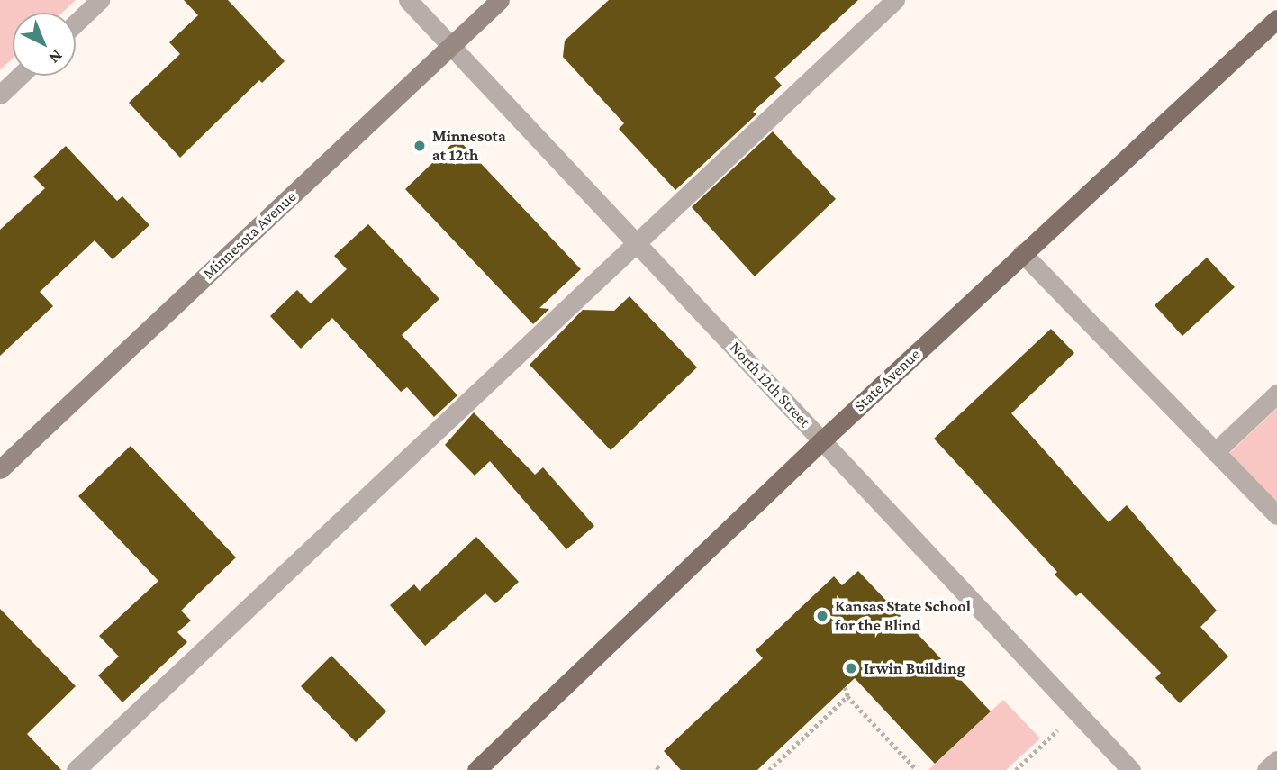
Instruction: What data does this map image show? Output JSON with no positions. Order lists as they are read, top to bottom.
{
  "streets": {
    "main road": ["Minnesota Avenue", "State Avenue"],
    "street": ["North 12th Street"]
  },
  "crossings": [
    ["Minnesota Avenue", "North 12th Street"],
    ["State Avenue", "North 12th Street"]
  ],
  "places": ["Minnesota at 12th", "Kansas State School for the Blind", "Irwin Building"],
  "north": "bottom right"
}
